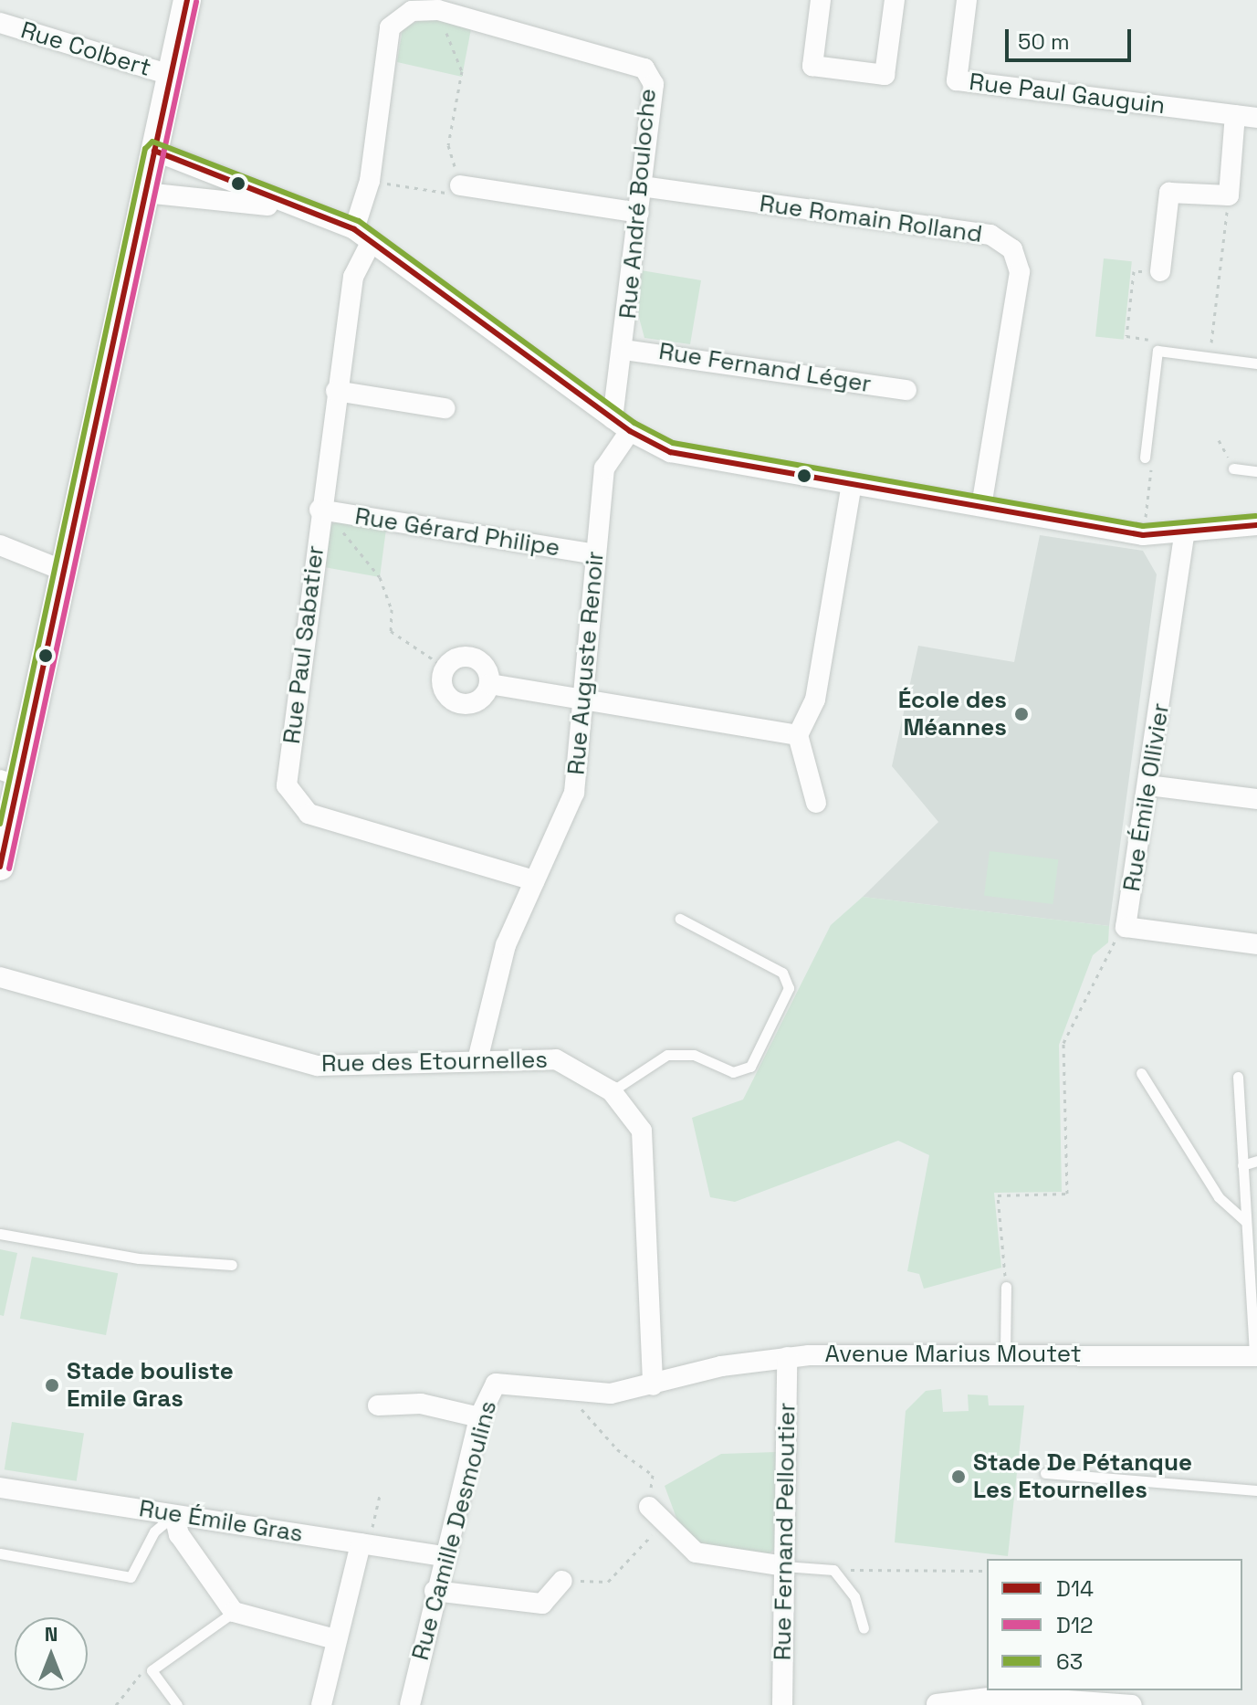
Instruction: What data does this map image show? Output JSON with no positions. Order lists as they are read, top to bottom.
{
  "streets": {
    "street": [
      "Rue Colbert",
      "Rue Paul Gauguin",
      "Rue André Bouloche",
      "Rue Romain Rolland",
      "Rue Fernand Léger",
      "Rue Gérard Philipe",
      "Rue Paul Sabatier",
      "Rue Auguste Renoir",
      "Rue Émile Ollivier",
      "Rue des Etournelles",
      "Avenue Marius Moutet",
      "Rue Émile Gras",
      "Rue Camille Desmoulins",
      "Rue Fernand Pelloutier"
    ]
  },
  "crossings": [
    ["Rue André Bouloche", "Rue Romain Rolland"],
    ["Rue André Bouloche", "Rue Fernand Léger"],
    ["Rue André Bouloche", "Rue Paul Sabatier"],
    ["Rue Gérard Philipe", "Rue Paul Sabatier"],
    ["Rue Gérard Philipe", "Rue Auguste Renoir"],
    ["Rue Paul Sabatier", "Rue Auguste Renoir"],
    ["Rue Auguste Renoir", "Rue des Etournelles"],
    ["Rue des Etournelles", "Avenue Marius Moutet"],
    ["Rue des Etournelles", "Rue Camille Desmoulins"],
    ["Avenue Marius Moutet", "Rue Camille Desmoulins"],
    ["Avenue Marius Moutet", "Rue Fernand Pelloutier"],
    ["Rue Émile Gras", "Rue Camille Desmoulins"]
  ],
  "places": ["École des Méannes", "Stade bouliste Emile Gras", "Stade De Pétanque Les Etournelles"],
  "lines": ["transit line D14", "transit line D12", "transit line 63"],
  "legend": ["D14", "D12", "63"],
  "scale_bar": "50 m",
  "north": "top"
}
